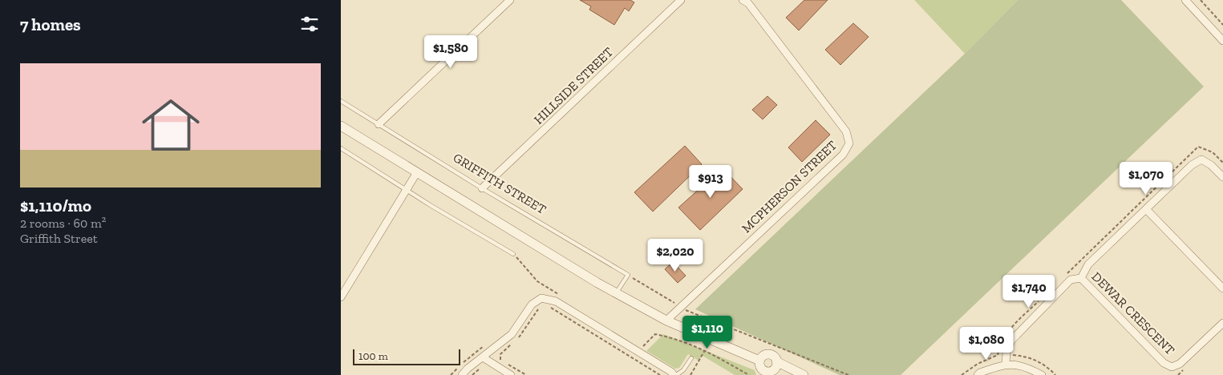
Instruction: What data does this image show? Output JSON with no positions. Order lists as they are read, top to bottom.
{
  "streets": {
    "street": ["HILLSIDE STREET", "MCPHERSON STREET", "DEWAR CRESCENT"],
    "lane": ["GRIFFITH STREET"]
  },
  "crossings": [
    ["HILLSIDE STREET", "GRIFFITH STREET"]
  ],
  "scale_bar": "100 m",
  "page": {
    "heading": "7 homes",
    "price": [
      "$1,580",
      "$1,070",
      "$913",
      "$2,020",
      "$1,740",
      "$1,110",
      "$1,080"
    ],
    "list": [
      {
        "name": "$1,110/mo",
        "note": "2 rooms · 60 m² · Griffith Street"
      }
    ],
    "scale": "100 m"
  }
}
